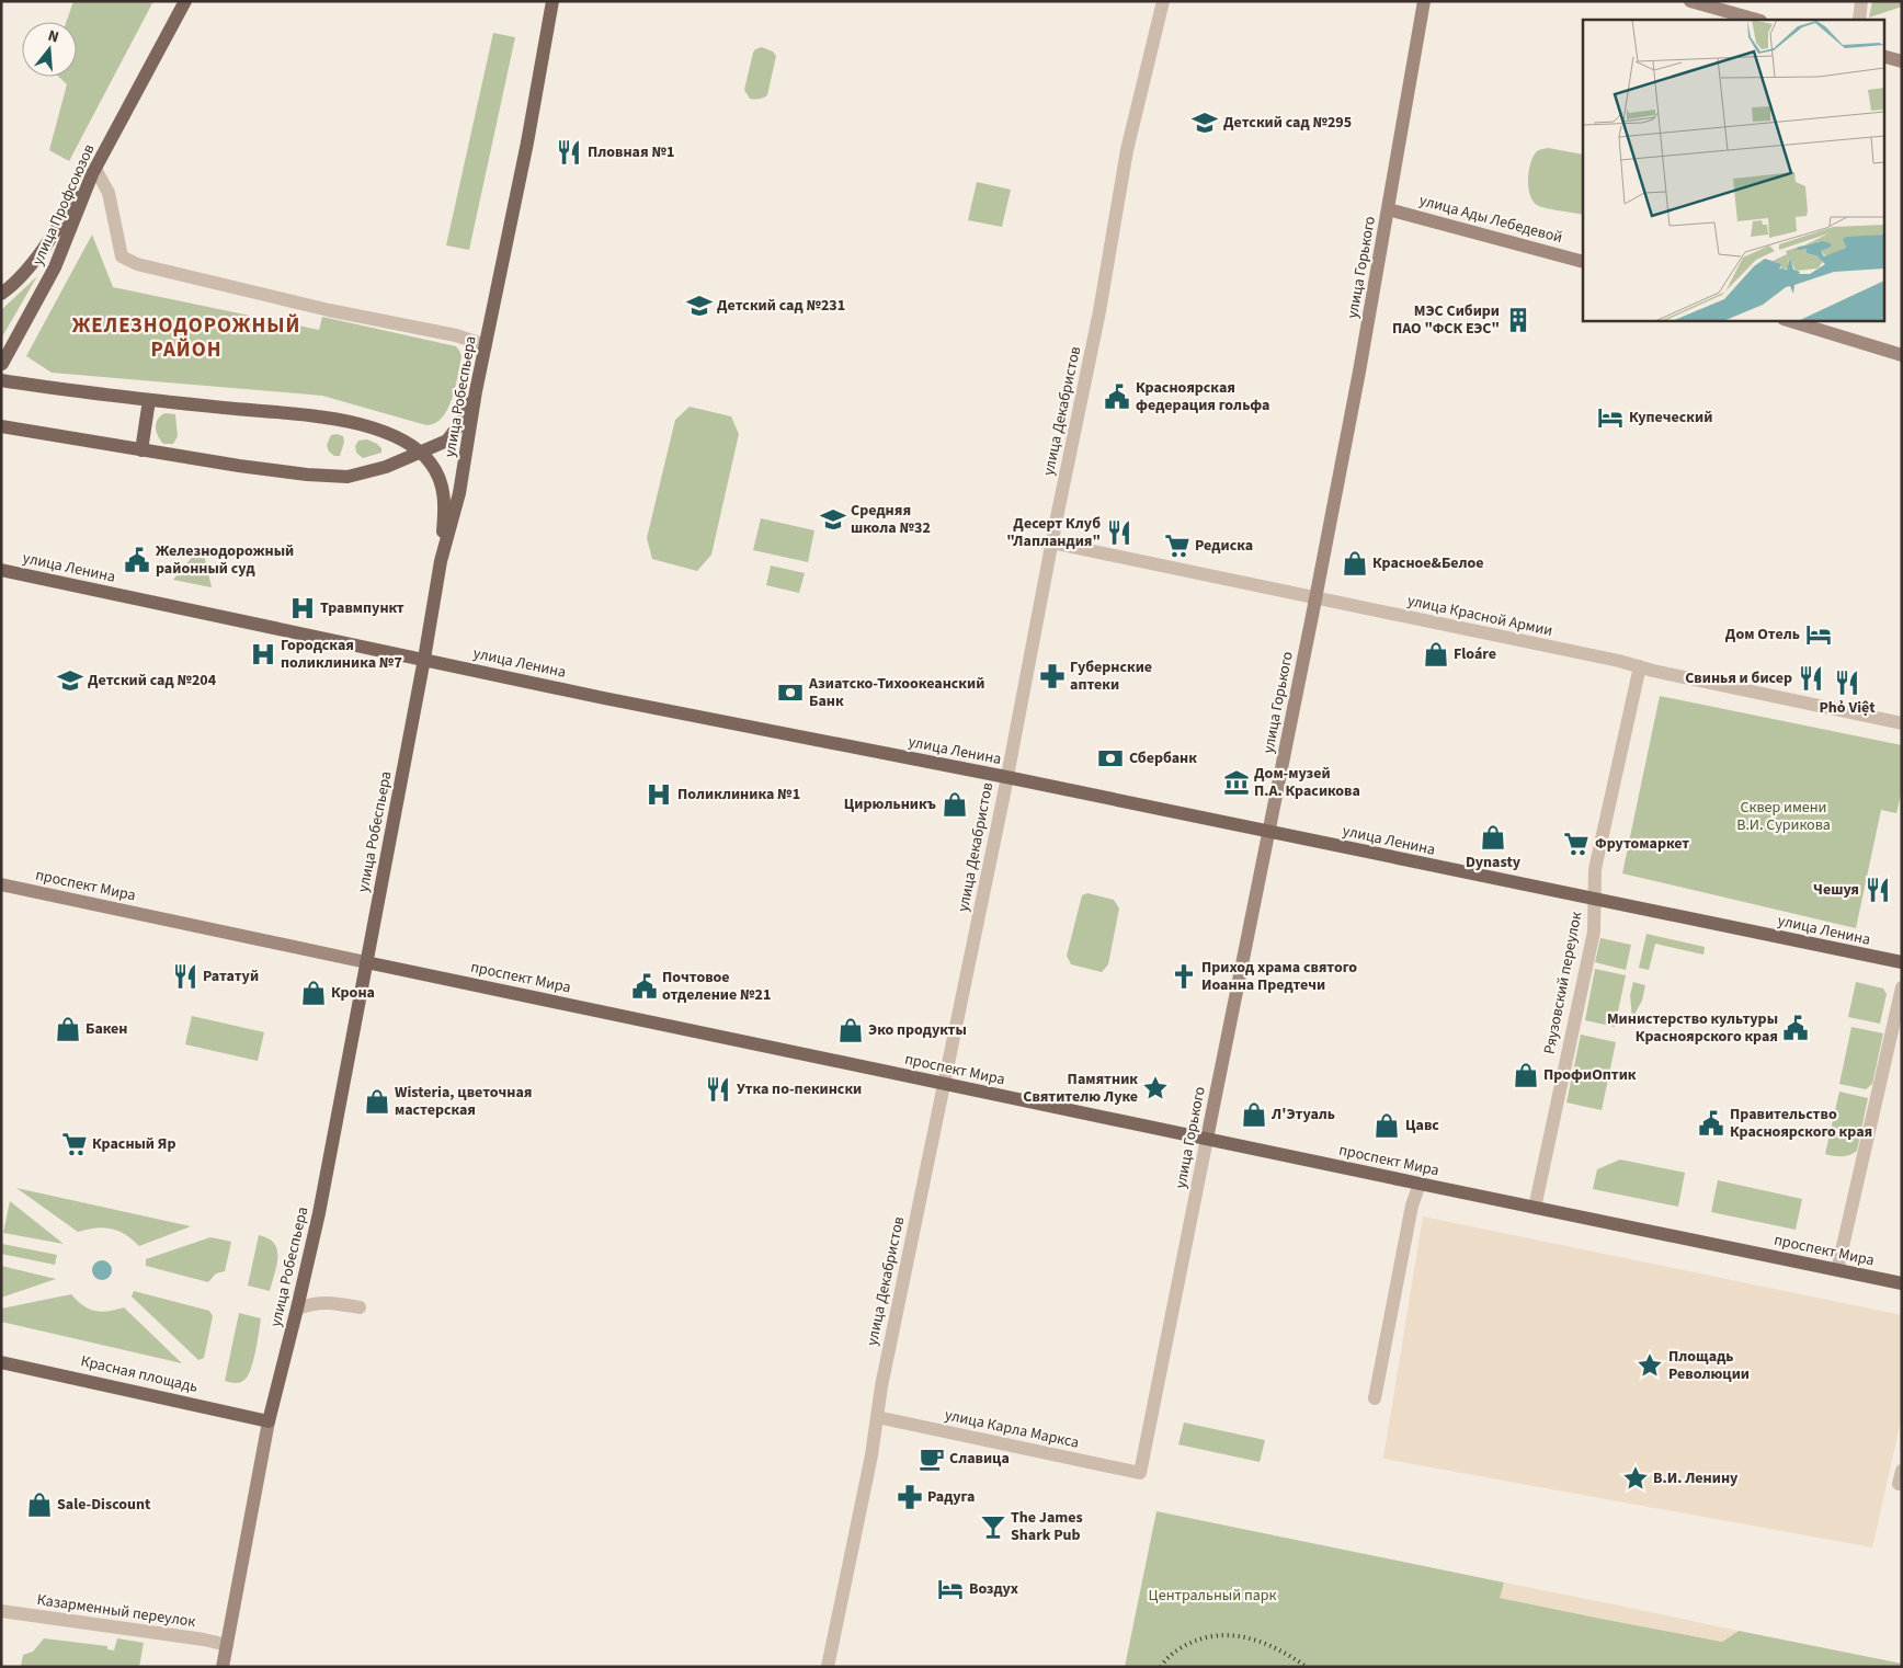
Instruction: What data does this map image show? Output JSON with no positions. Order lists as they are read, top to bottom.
{
  "streets": {
    "main road": [
      "улица Профсоюзов",
      "улица Ады Лебедевой",
      "улица Горького",
      "улица Робеспьера",
      "улица Ленина",
      "проспект Мира",
      "Красная площадь"
    ],
    "street": [
      "улица Декабристов",
      "улица Красной Армии",
      "Ряузовский переулок",
      "улица Карла Маркса",
      "Казарменный переулок"
    ]
  },
  "crossings": [
    ["улица Ады Лебедевой", "улица Горького"],
    ["улица Горького", "улица Ленина"],
    ["улица Горького", "улица Красной Армии"],
    ["улица Горького", "проспект Мира"],
    ["улица Горького", "улица Карла Маркса"],
    ["улица Робеспьера", "улица Ленина"],
    ["улица Робеспьера", "проспект Мира"],
    ["улица Робеспьера", "Красная площадь"],
    ["улица Робеспьера", "Казарменный переулок"],
    ["улица Декабристов", "улица Ленина"],
    ["улица Декабристов", "улица Красной Армии"],
    ["улица Декабристов", "проспект Мира"],
    ["улица Декабристов", "улица Карла Маркса"],
    ["улица Ленина", "Ряузовский переулок"],
    ["улица Красной Армии", "Ряузовский переулок"],
    ["проспект Мира", "Ряузовский переулок"]
  ],
  "districts": ["ЖЕЛЕЗНОДОРОЖНЫЙ РАЙОН"],
  "parks": ["Сквер имени В.И. Сурикова", "Центральный парк"],
  "places": {
    "school or university": [
      "Детский сад №295",
      "Детский сад №231",
      "Средняя школа №32",
      "Детский сад №204"
    ],
    "restaurant": [
      "Пловная №1",
      "Десерт Клуб \"Лапландия\"",
      "Свинья и бисер",
      "Phỏ Việt",
      "Чешуя",
      "Рататуй",
      "Утка по-пекински"
    ],
    "building": ["МЭС Сибири ПАО \"ФСК ЕЭС\""],
    "public building": [
      "Красноярская федерация гольфа",
      "Железнодорожный районный суд",
      "Почтовое отделение №21",
      "Министерство культуры Красноярского края",
      "Правительство Красноярского края"
    ],
    "hotel": ["Купеческий", "Дом Отель", "Воздух"],
    "supermarket": ["Редиска", "Фрутомаркет", "Красный Яр"],
    "shop": [
      "Красное&Белое",
      "Floáre",
      "Цирюльникъ",
      "Dynasty",
      "Крона",
      "Бакен",
      "Эко продукты",
      "ПрофиОптик",
      "Wisteria, цветочная мастерская",
      "Л'Этуаль",
      "Цавс",
      "Sale-Discount"
    ],
    "hospital": ["Травмпункт", "Городская поликлиника №7", "Поликлиника №1"],
    "pharmacy": ["Губернские аптеки", "Радуга"],
    "bank": ["Азиатско-Тихоокеанский Банк", "Сбербанк"],
    "museum": ["Дом-музей П.А. Красикова"],
    "church": ["Приход храма святого Иоанна Предтечи"],
    "place": ["Памятник Святителю Луке", "Площадь Революции", "В.И. Ленину"],
    "cafe": ["Славица"],
    "bar": ["The James Shark Pub"]
  },
  "north": "top"
}
